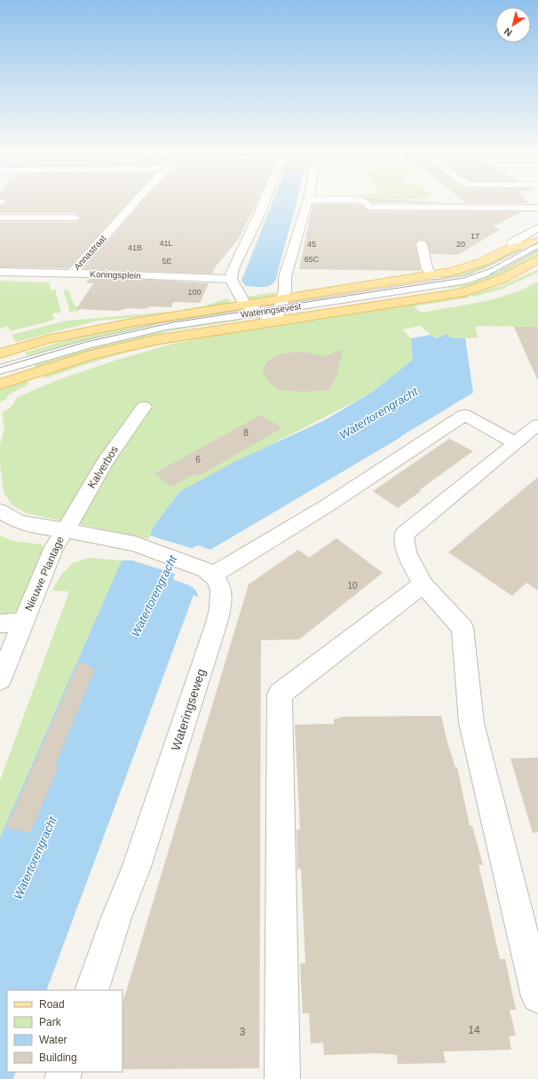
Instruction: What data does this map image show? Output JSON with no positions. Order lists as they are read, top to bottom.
{
  "streets": {
    "main road": ["Wateringsevest"],
    "street": [
      "Annastraat",
      "Koningsplein",
      "Kalverbos",
      "Nieuwe Plantage",
      "Wateringseweg"
    ]
  },
  "crossings": [
    ["Annastraat", "Koningsplein"],
    ["Kalverbos", "Nieuwe Plantage"]
  ],
  "water": ["Watertorengracht"],
  "house_numbers": [
    "17",
    "41L",
    "45",
    "20",
    "41B",
    "65C",
    "5E",
    "100",
    "8",
    "6",
    "10",
    "14",
    "3"
  ],
  "legend": [
    "Road",
    "Park",
    "Water",
    "Building"
  ],
  "north": "bottom left"
}
